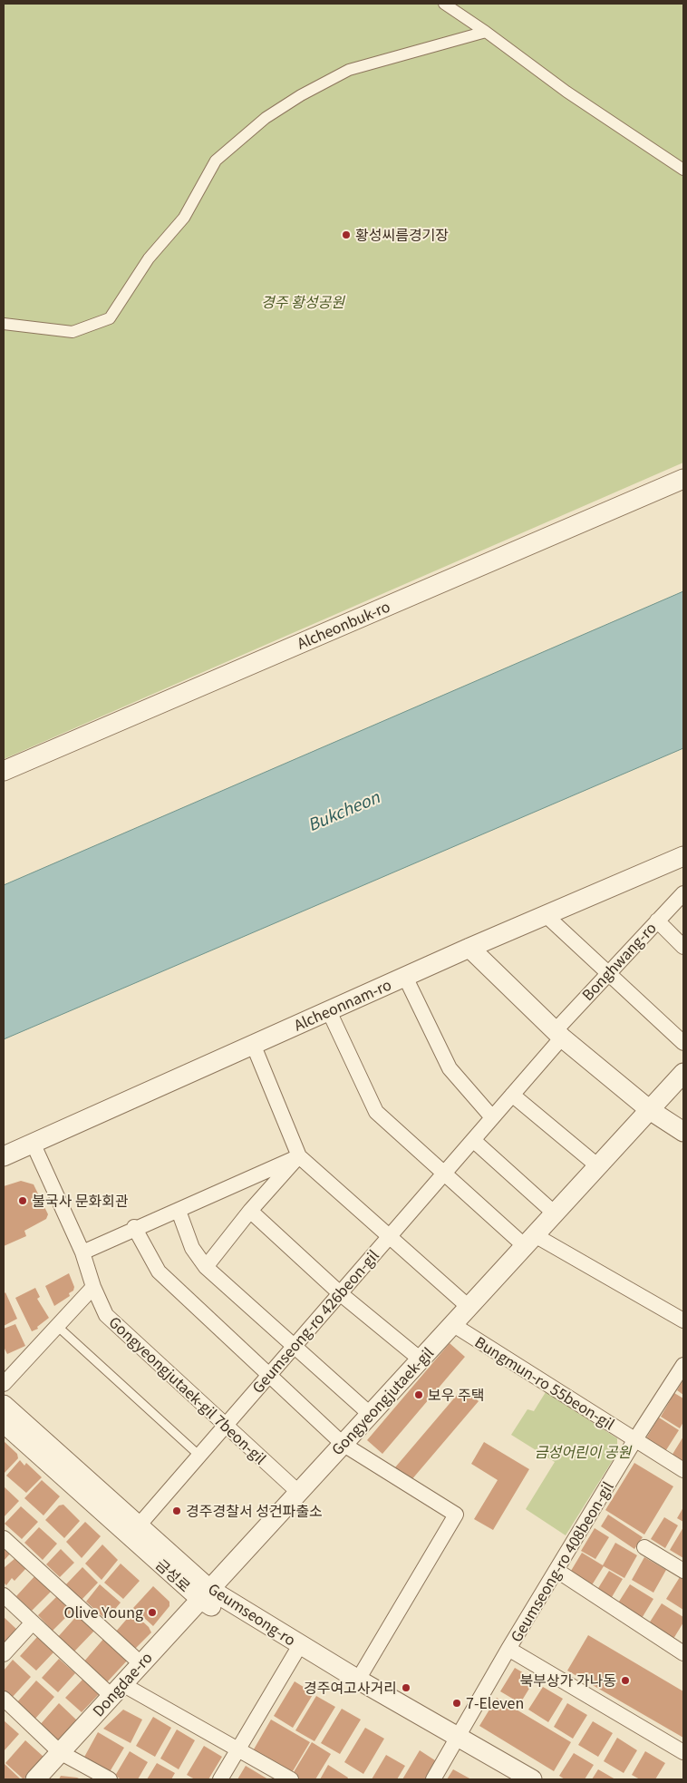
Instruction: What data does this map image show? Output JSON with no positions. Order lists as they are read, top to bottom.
{
  "streets": {
    "street": [
      "Alcheonbuk-ro",
      "Bonghwang-ro",
      "Alcheonnam-ro",
      "Geumseong-ro 426beon-gil",
      "Bungmun-ro 55beon-gil",
      "Gongyeongjutaek-gil 7beon-gil",
      "Gongyeongjutaek-gil",
      "Geumseong-ro 408beon-gil",
      "금성로",
      "Geumseong-ro",
      "Dongdae-ro"
    ]
  },
  "crossings": [
    ["Bonghwang-ro", "Geumseong-ro 426beon-gil"],
    ["Alcheonnam-ro", "Gongyeongjutaek-gil 7beon-gil"],
    ["Geumseong-ro 426beon-gil", "Gongyeongjutaek-gil 7beon-gil"],
    ["Geumseong-ro 426beon-gil", "Geumseong-ro"],
    ["Bungmun-ro 55beon-gil", "Gongyeongjutaek-gil"],
    ["Bungmun-ro 55beon-gil", "Geumseong-ro 408beon-gil"],
    ["Gongyeongjutaek-gil 7beon-gil", "Gongyeongjutaek-gil"],
    ["Gongyeongjutaek-gil", "금성로"],
    ["Gongyeongjutaek-gil", "Geumseong-ro"],
    ["Gongyeongjutaek-gil", "Dongdae-ro"],
    ["Geumseong-ro 408beon-gil", "금성로"],
    ["Geumseong-ro 408beon-gil", "Geumseong-ro"],
    ["금성로", "Geumseong-ro"],
    ["금성로", "Dongdae-ro"],
    ["Geumseong-ro", "Dongdae-ro"]
  ],
  "water": ["Bukcheon"],
  "parks": ["경주 황성공원", "금성어린이 공원"],
  "places": [
    "황성씨름경기장",
    "불국사 문화회관",
    "보우 주택",
    "경주경찰서 성건파출소",
    "Olive Young",
    "북부상가 가나동",
    "경주여고사거리",
    "7-Eleven"
  ]
}
